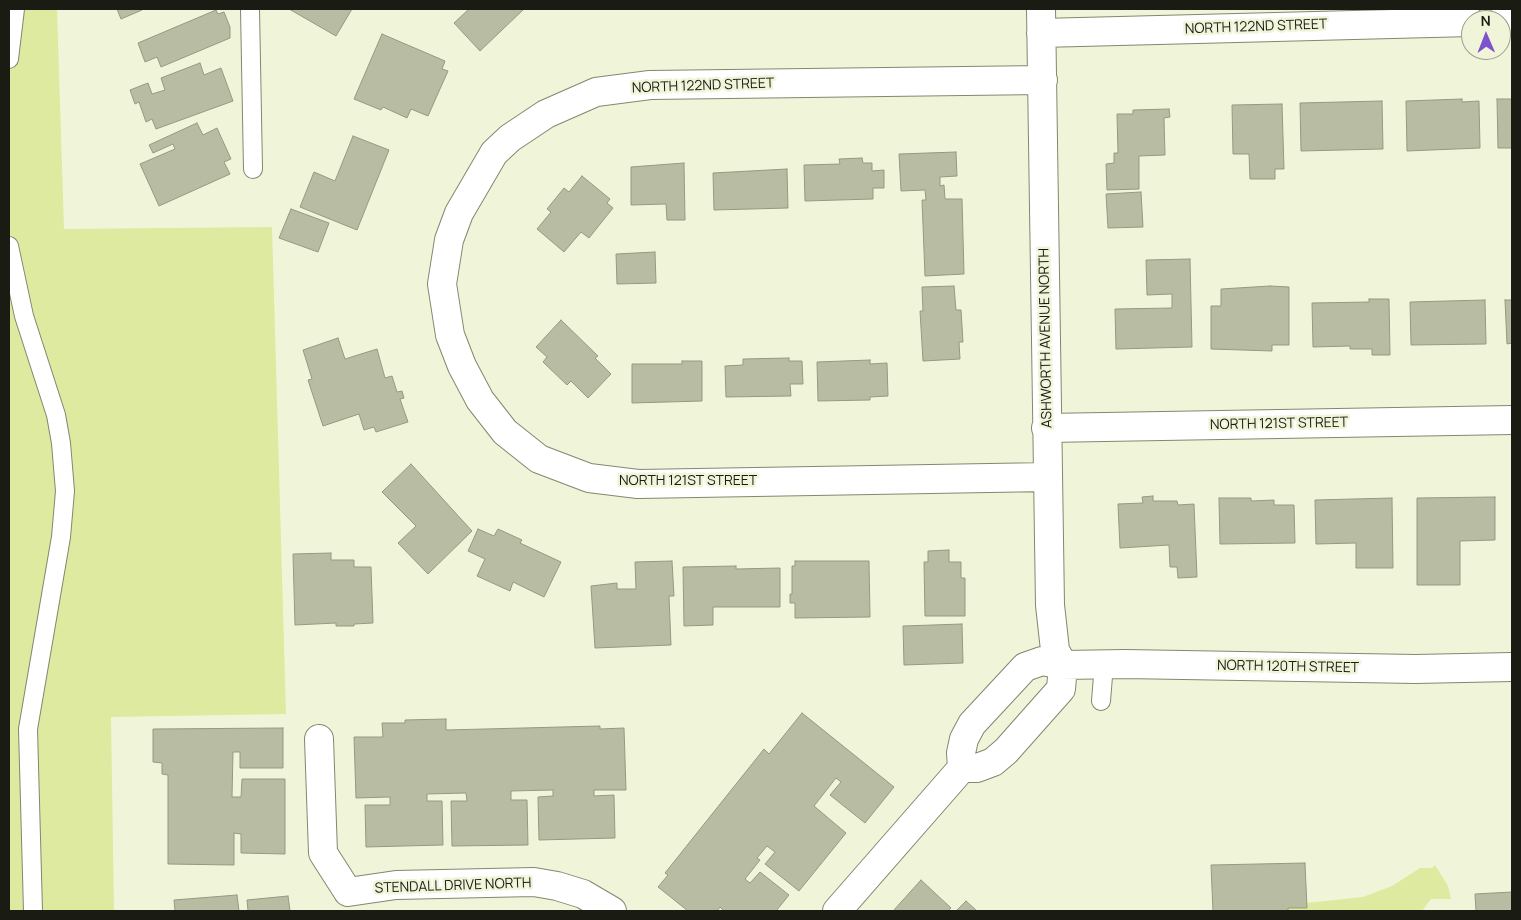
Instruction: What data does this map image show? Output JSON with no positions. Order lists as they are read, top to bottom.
{
  "streets": {
    "street": [
      "NORTH 122ND STREET",
      "ASHWORTH AVENUE NORTH",
      "NORTH 121ST STREET",
      "NORTH 120TH STREET",
      "STENDALL DRIVE NORTH"
    ]
  },
  "crossings": [
    ["NORTH 122ND STREET", "ASHWORTH AVENUE NORTH"],
    ["NORTH 122ND STREET", "NORTH 121ST STREET"],
    ["ASHWORTH AVENUE NORTH", "NORTH 121ST STREET"],
    ["ASHWORTH AVENUE NORTH", "NORTH 120TH STREET"]
  ],
  "north": "top"
}
